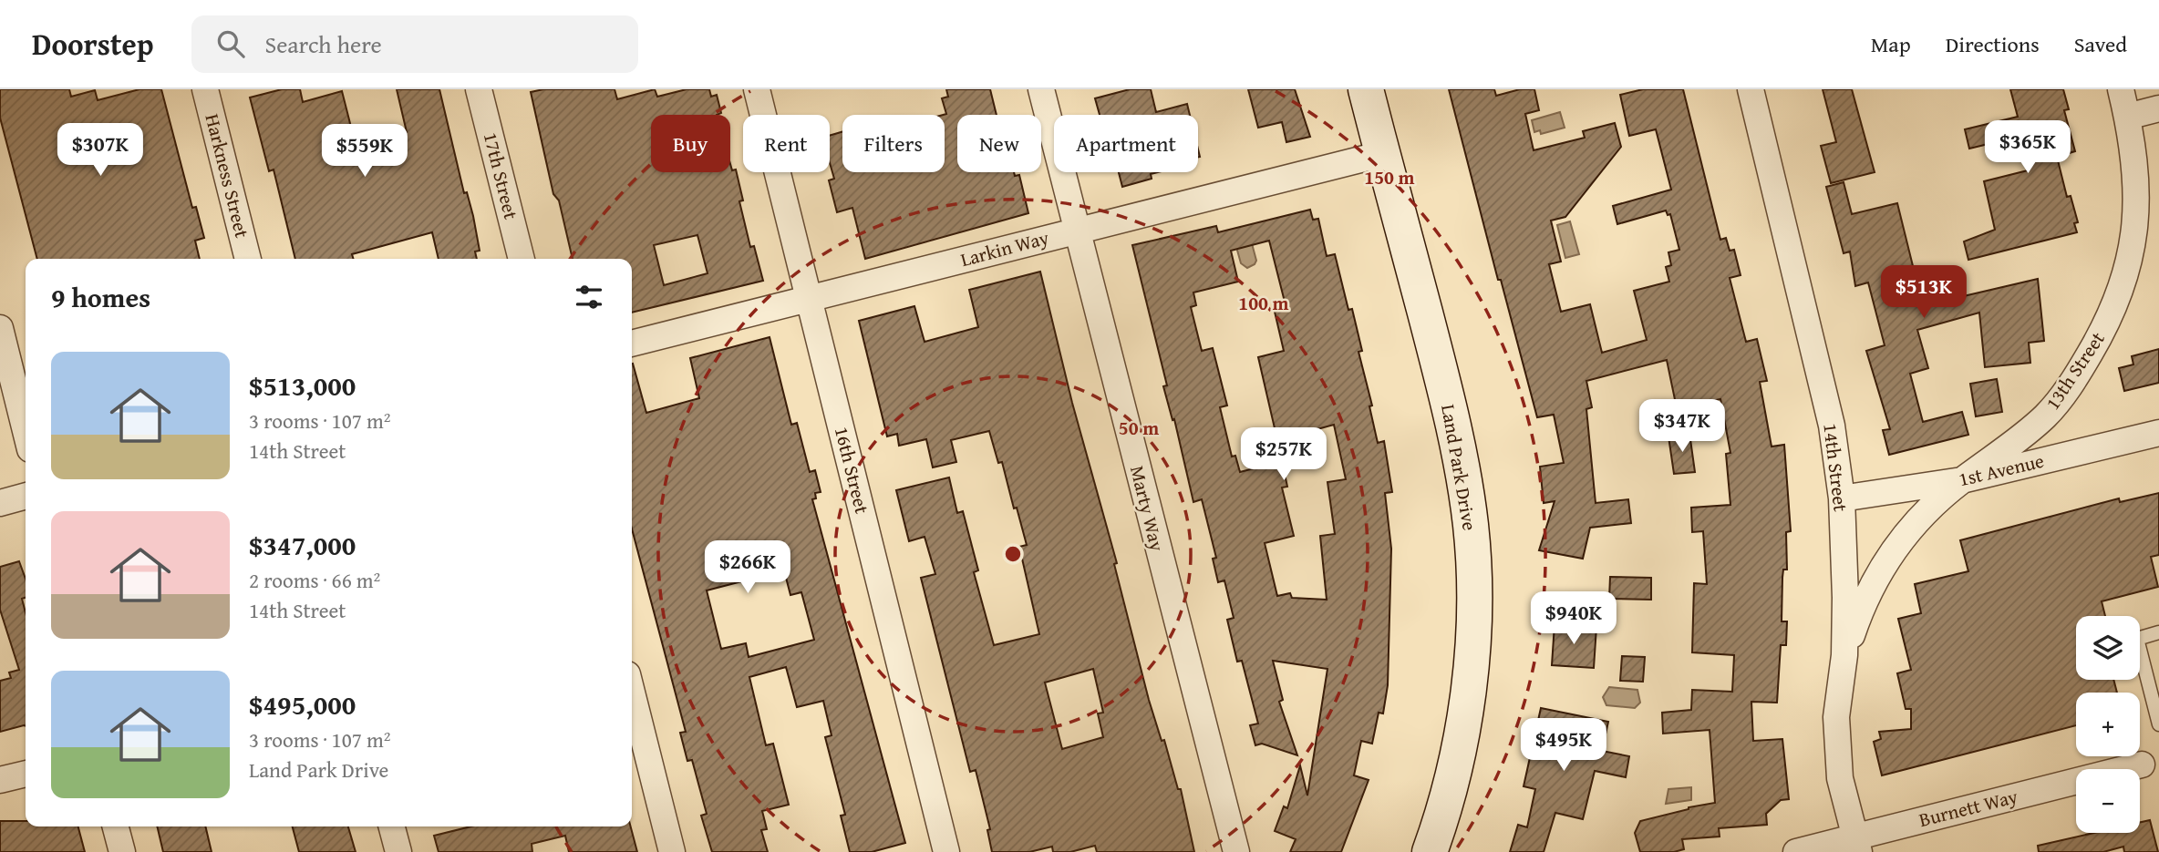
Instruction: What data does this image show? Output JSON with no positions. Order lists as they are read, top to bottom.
{
  "streets": {
    "main road": ["Land Park Drive"],
    "street": [
      "Harkness Street",
      "17th Street",
      "Larkin Way",
      "13th Street",
      "14th Street",
      "16th Street",
      "1st Avenue",
      "Marty Way",
      "Burnett Way"
    ]
  },
  "crossings": [
    ["Larkin Way", "Land Park Drive"],
    ["Larkin Way", "16th Street"],
    ["Larkin Way", "Marty Way"],
    ["13th Street", "14th Street"],
    ["13th Street", "1st Avenue"],
    ["14th Street", "1st Avenue"],
    ["14th Street", "Burnett Way"]
  ],
  "page": {
    "header": "Doorstep",
    "search": "Search here",
    "nav": ["Map", "Directions", "Saved"],
    "chip": [
      "Buy",
      "Rent",
      "Filters",
      "New",
      "Apartment"
    ],
    "price": [
      "$365K",
      "$307K",
      "$559K",
      "$513K",
      "$347K",
      "$257K",
      "$266K",
      "$940K",
      "$495K"
    ],
    "heading": "9 homes",
    "list": [
      {
        "name": "$513,000",
        "note": "3 rooms · 107 m² · 14th Street"
      },
      {
        "name": "$347,000",
        "note": "2 rooms · 66 m² · 14th Street"
      },
      {
        "name": "$495,000",
        "note": "3 rooms · 107 m² · Land Park Drive"
      }
    ],
    "map_buttons": ["+", "−"]
  },
  "rings": ["150 m", "100 m", "50 m"]
}
